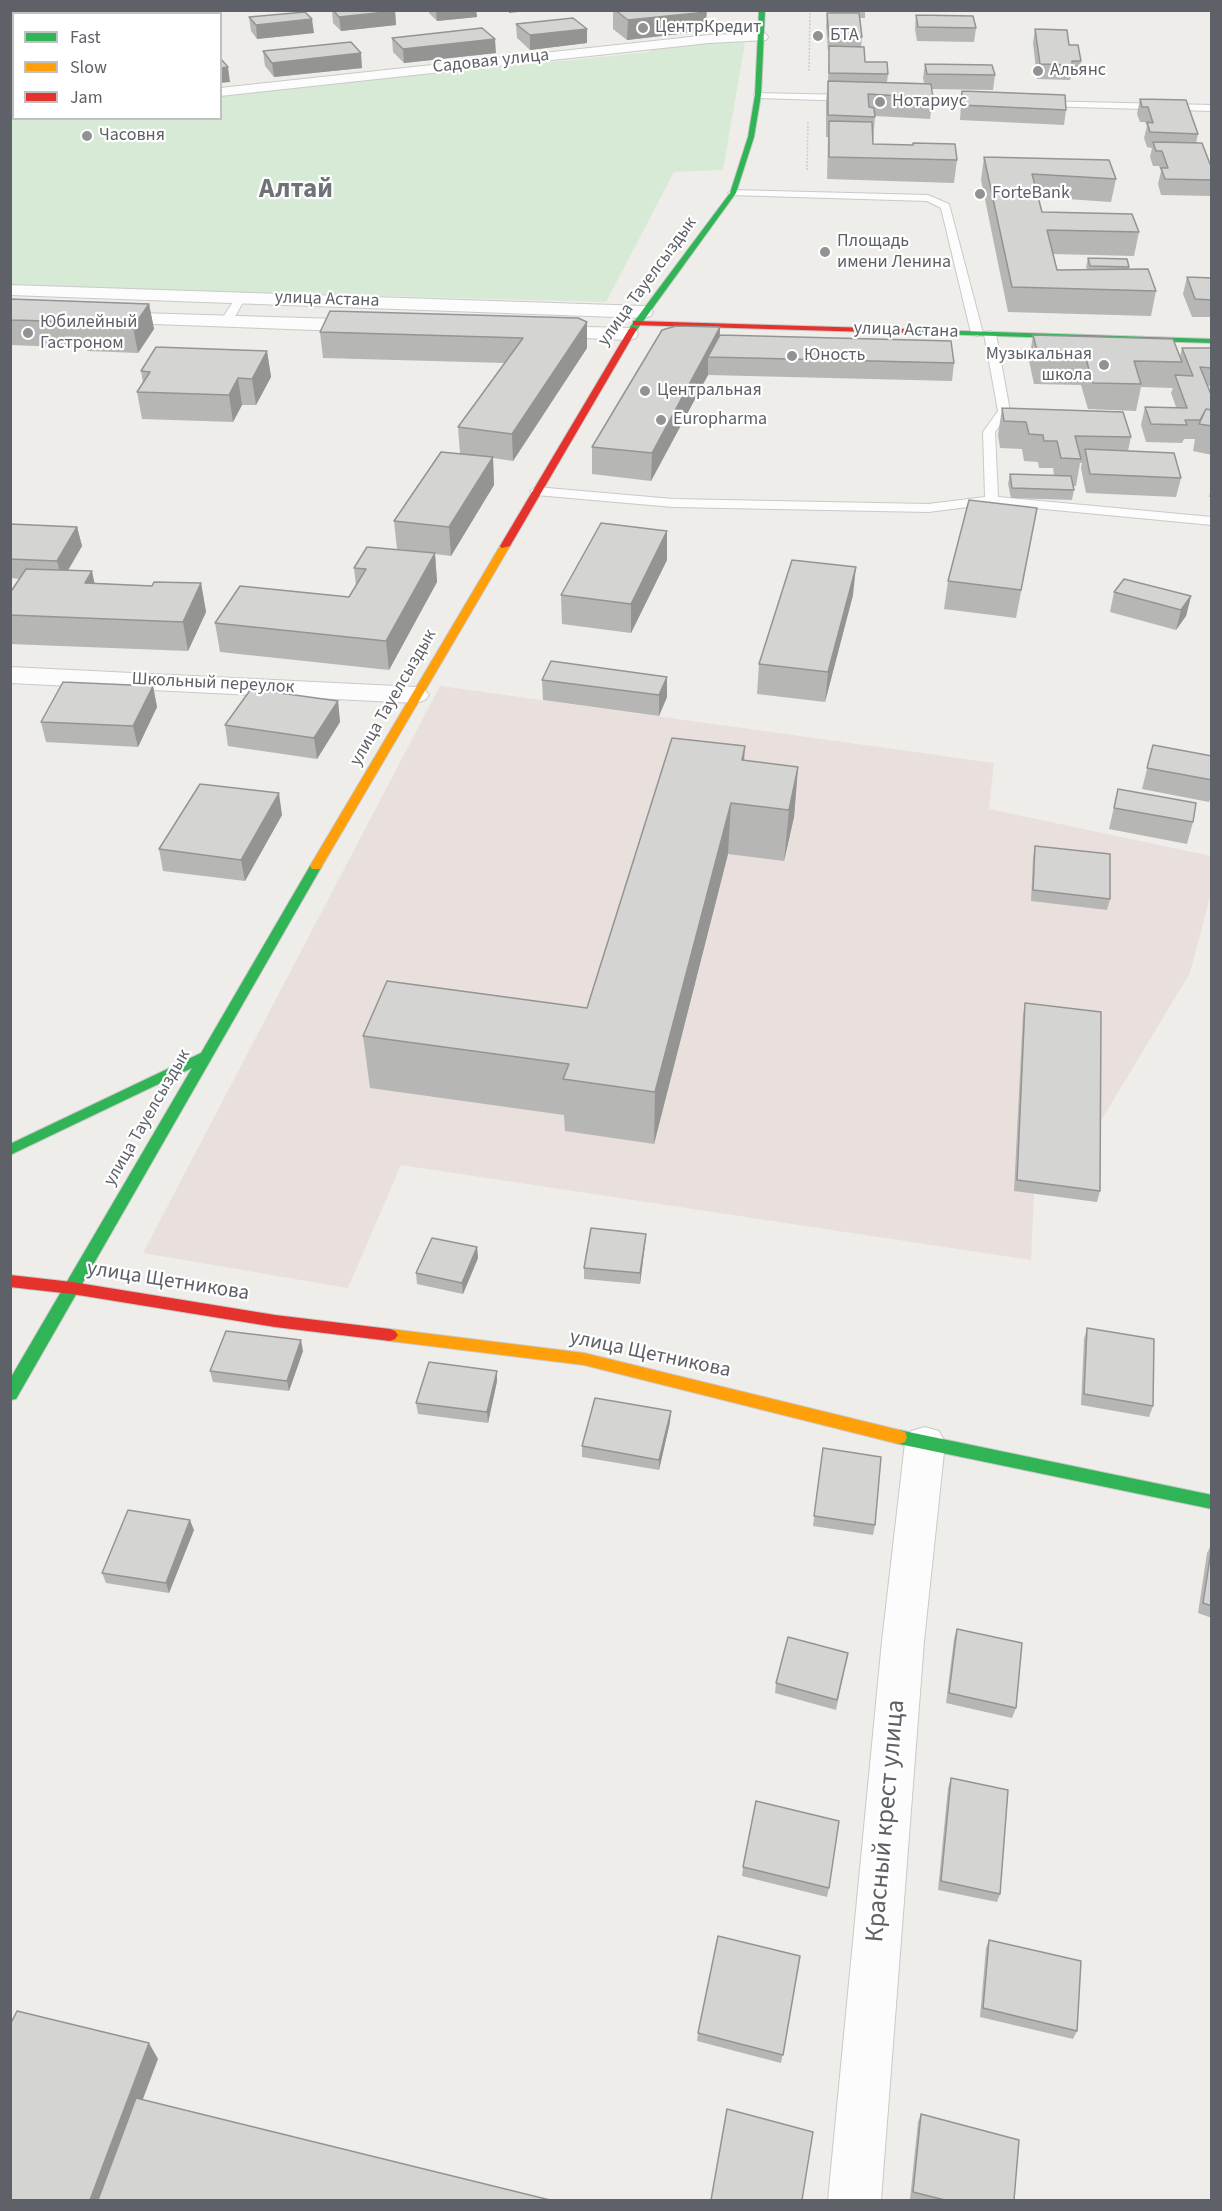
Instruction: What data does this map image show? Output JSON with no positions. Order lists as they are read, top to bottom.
{
  "streets": {
    "street": [
      "Садовая улица",
      "улица Тауелсыздык",
      "улица Астана",
      "Школьный переулок",
      "улица Щетникова",
      "Красный крест улица"
    ]
  },
  "crossings": [
    ["Садовая улица", "улица Тауелсыздык"],
    ["улица Тауелсыздык", "улица Астана"],
    ["улица Тауелсыздык", "Школьный переулок"],
    ["улица Тауелсыздык", "улица Щетникова"],
    ["улица Щетникова", "Красный крест улица"]
  ],
  "districts": ["Алтай"],
  "places": [
    "ЦентрКредит",
    "БТА",
    "Альянс",
    "Нотариус",
    "Часовня",
    "ForteBank",
    "Площадь имени Ленина",
    "Юбилейный Гастроном",
    "Юность",
    "Музыкальная школа",
    "Центральная",
    "Europharma"
  ],
  "legend": ["Fast", "Slow", "Jam"]
}
